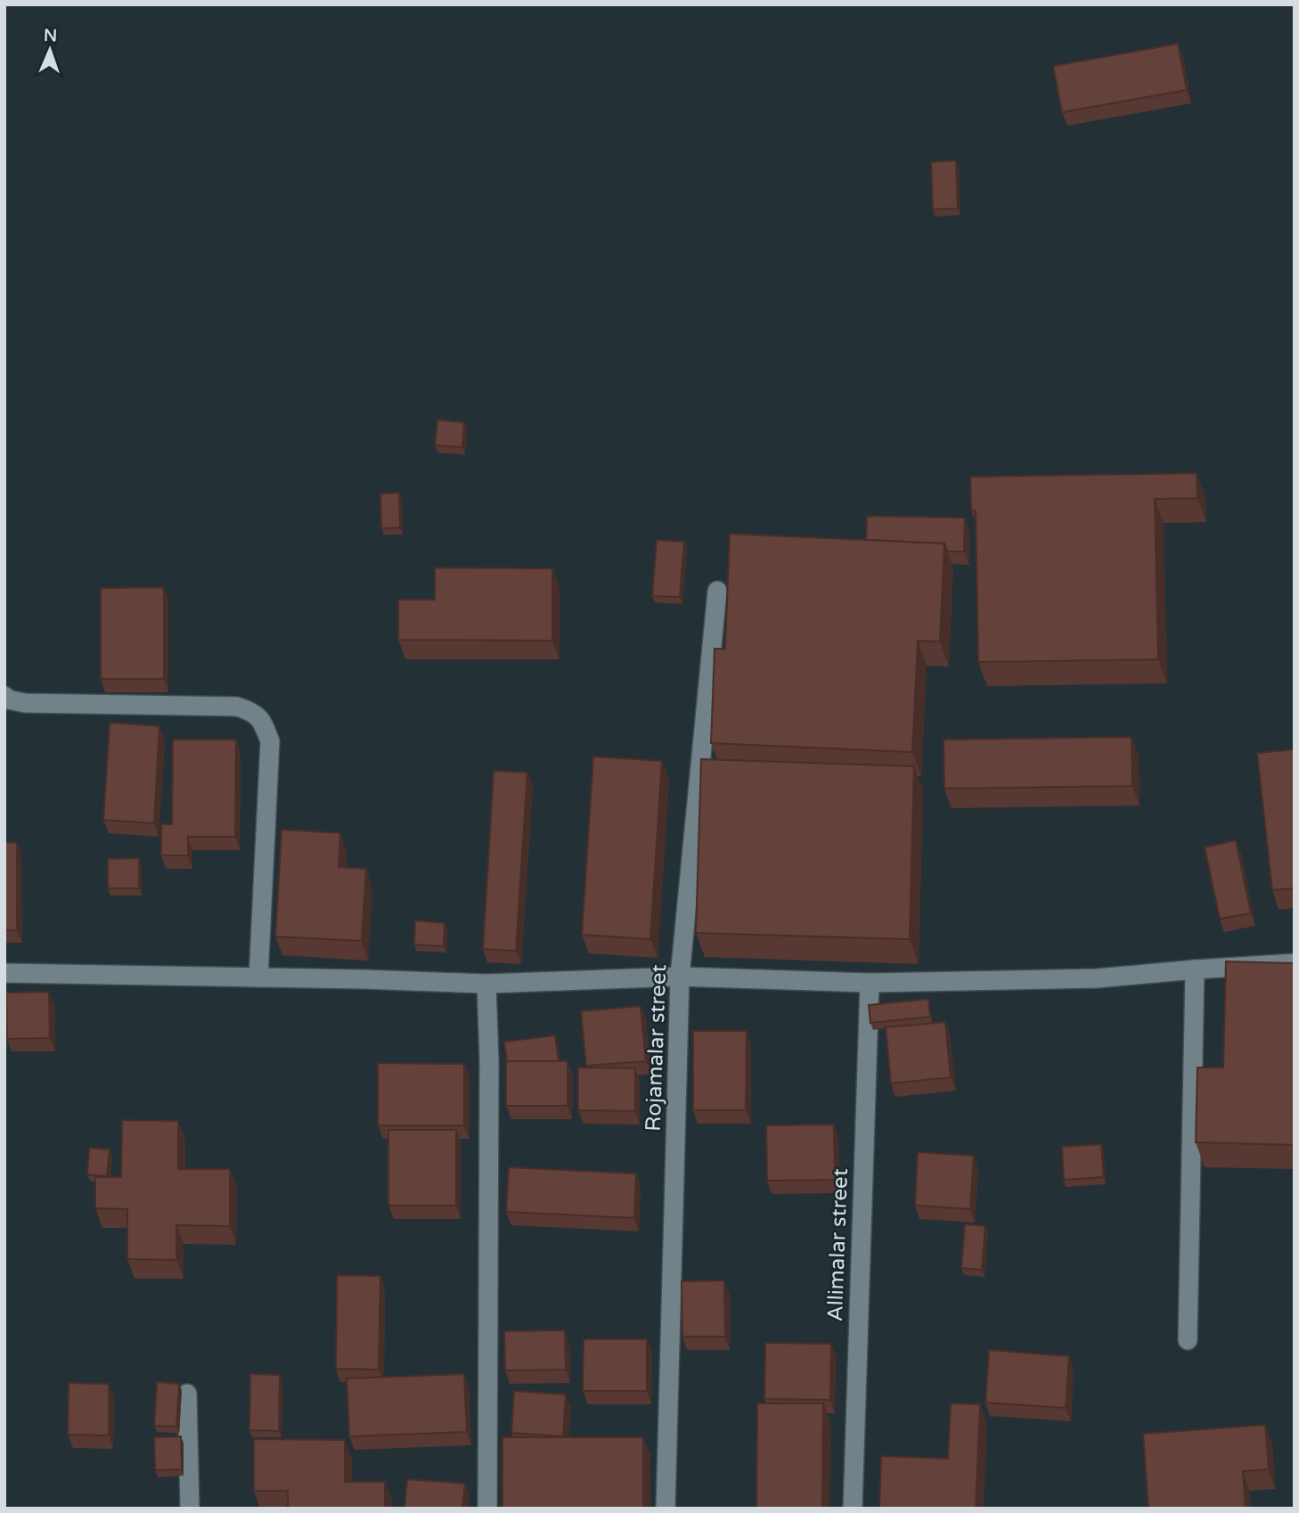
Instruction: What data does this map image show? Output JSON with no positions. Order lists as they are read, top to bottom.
{
  "streets": {
    "street": ["Rojamalar street", "Allimalar street"]
  },
  "north": "top"
}
